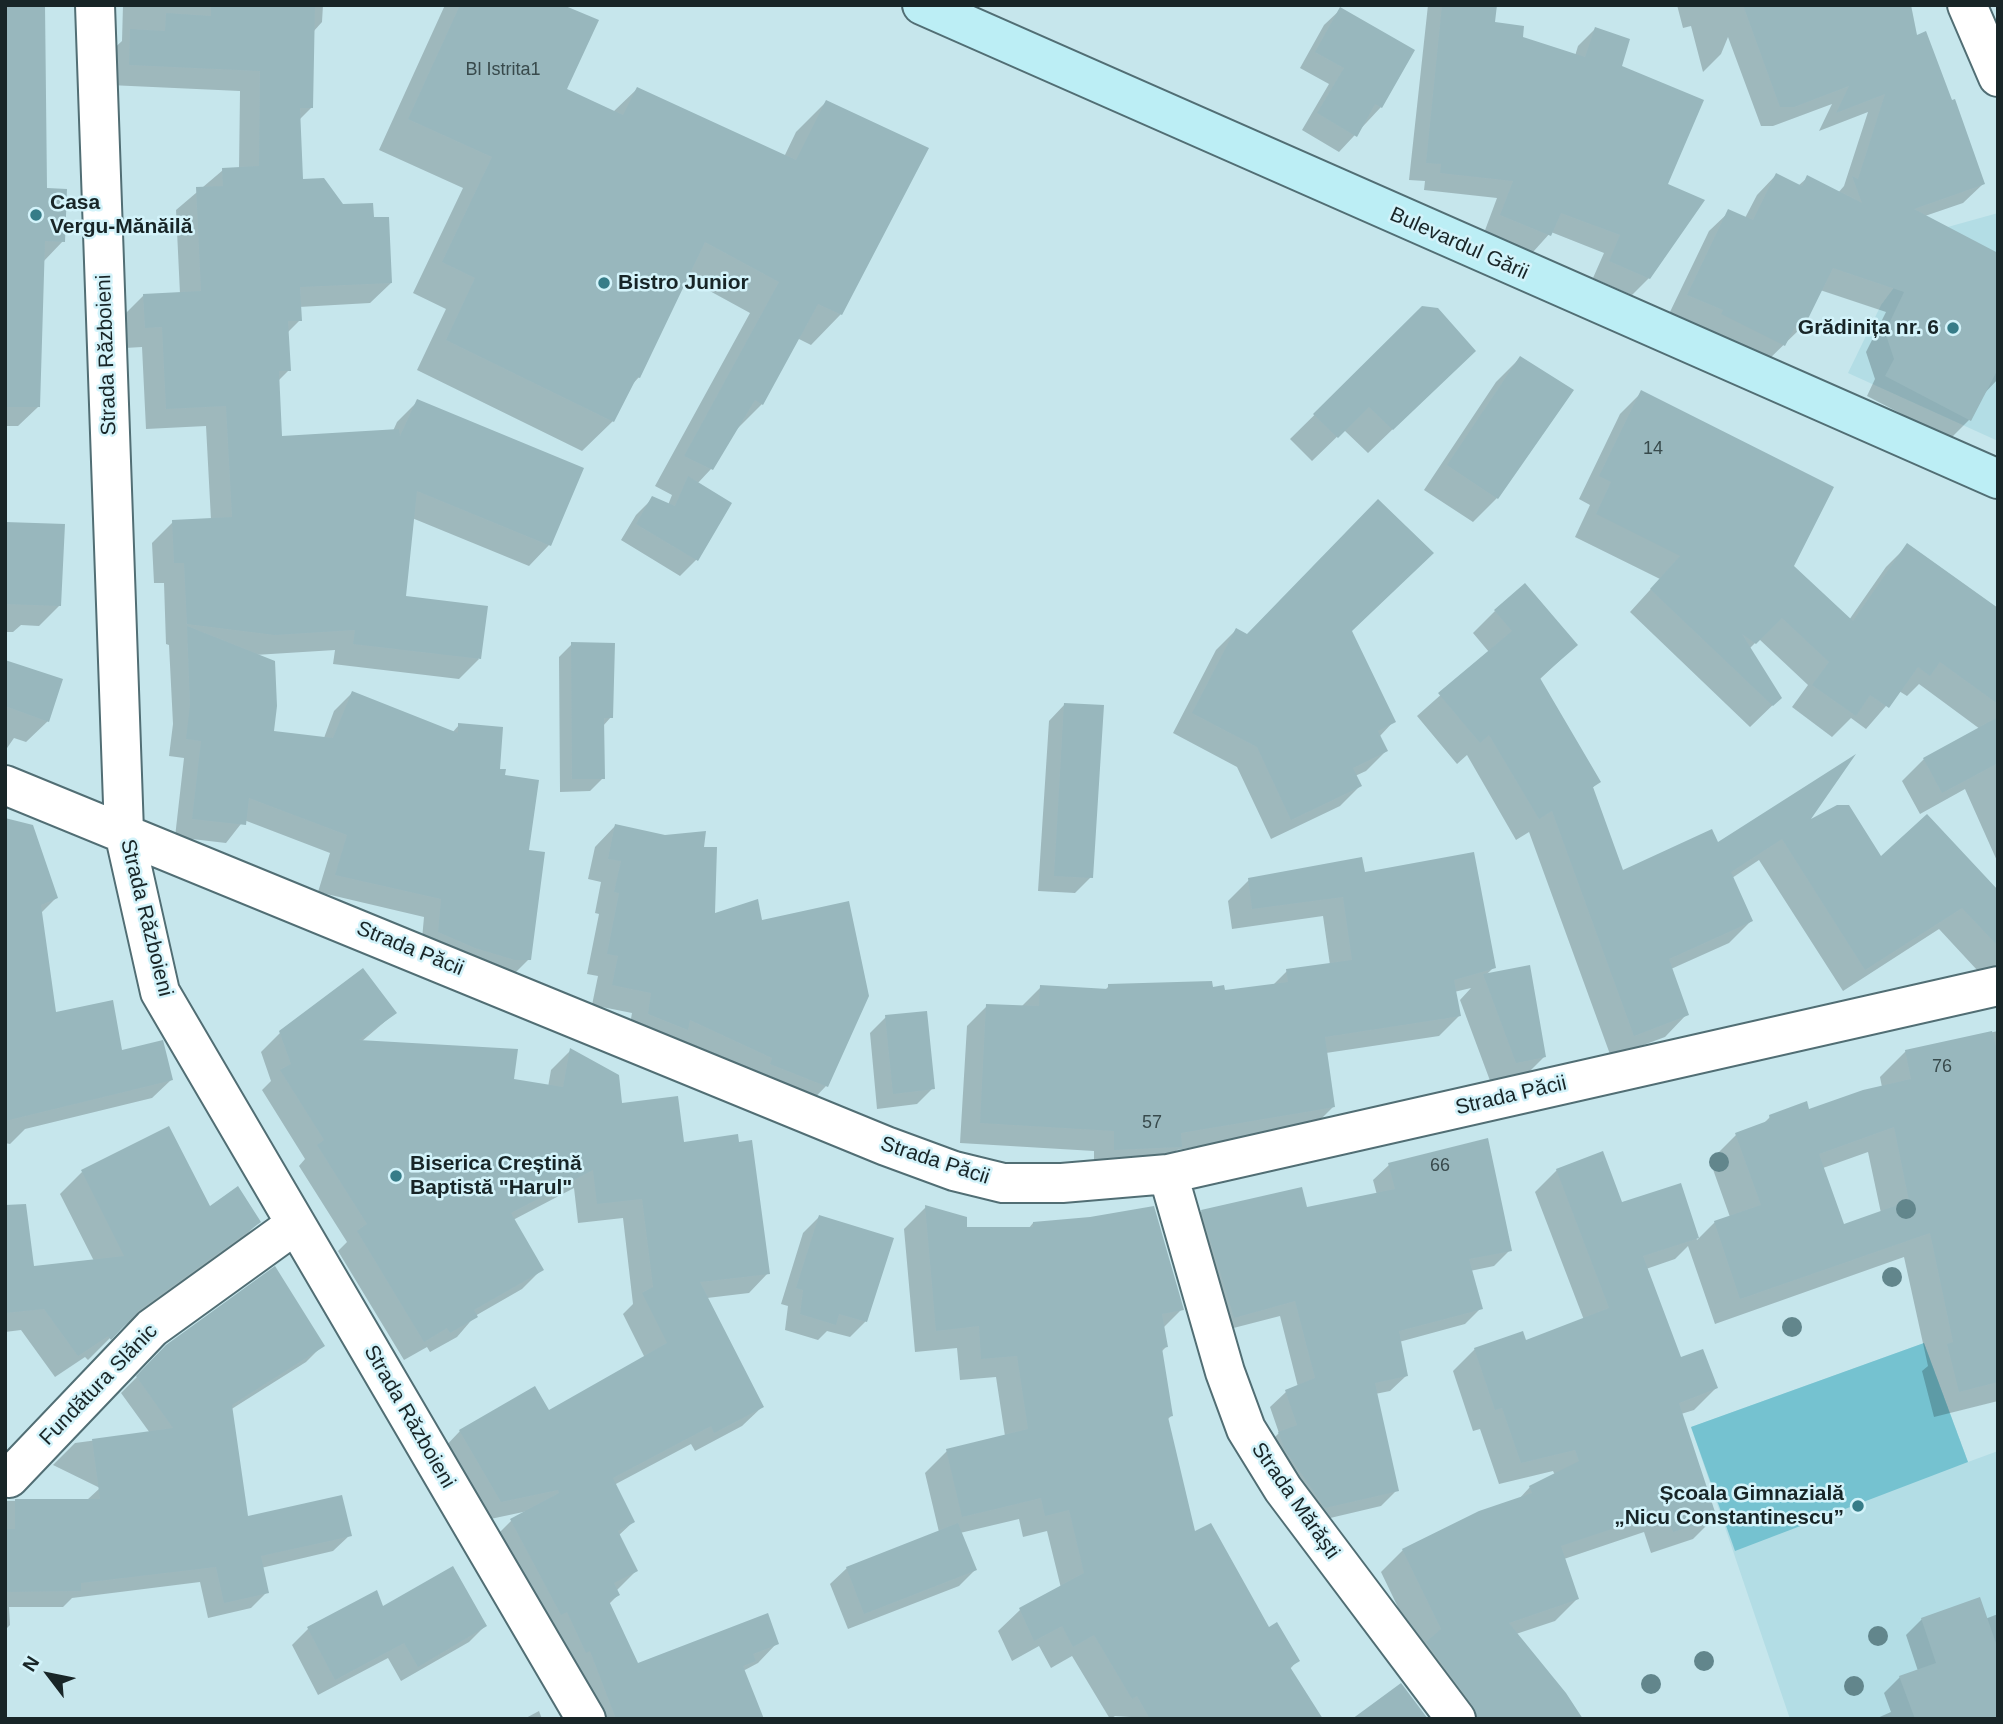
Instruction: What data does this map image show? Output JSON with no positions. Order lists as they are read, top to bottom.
{
  "streets": {
    "street": [
      "Bulevardul Gării",
      "Strada Războieni",
      "Strada Păcii",
      "Fundătura Slănic",
      "Strada Mărăști"
    ]
  },
  "crossings": [
    ["Strada Războieni", "Strada Păcii"],
    ["Strada Războieni", "Fundătura Slănic"],
    ["Strada Păcii", "Strada Mărăști"]
  ],
  "places": [
    "Casa Vergu-Mănăilă",
    "Bistro Junior",
    "Grădinița nr. 6",
    "Biserica Creștină Baptistă \"Harul\"",
    "Școala Gimnazială „Nicu Constantinescu”"
  ],
  "house_numbers": [
    "Bl Istrita1",
    "14",
    "76",
    "57",
    "66"
  ],
  "north": "top left"
}
